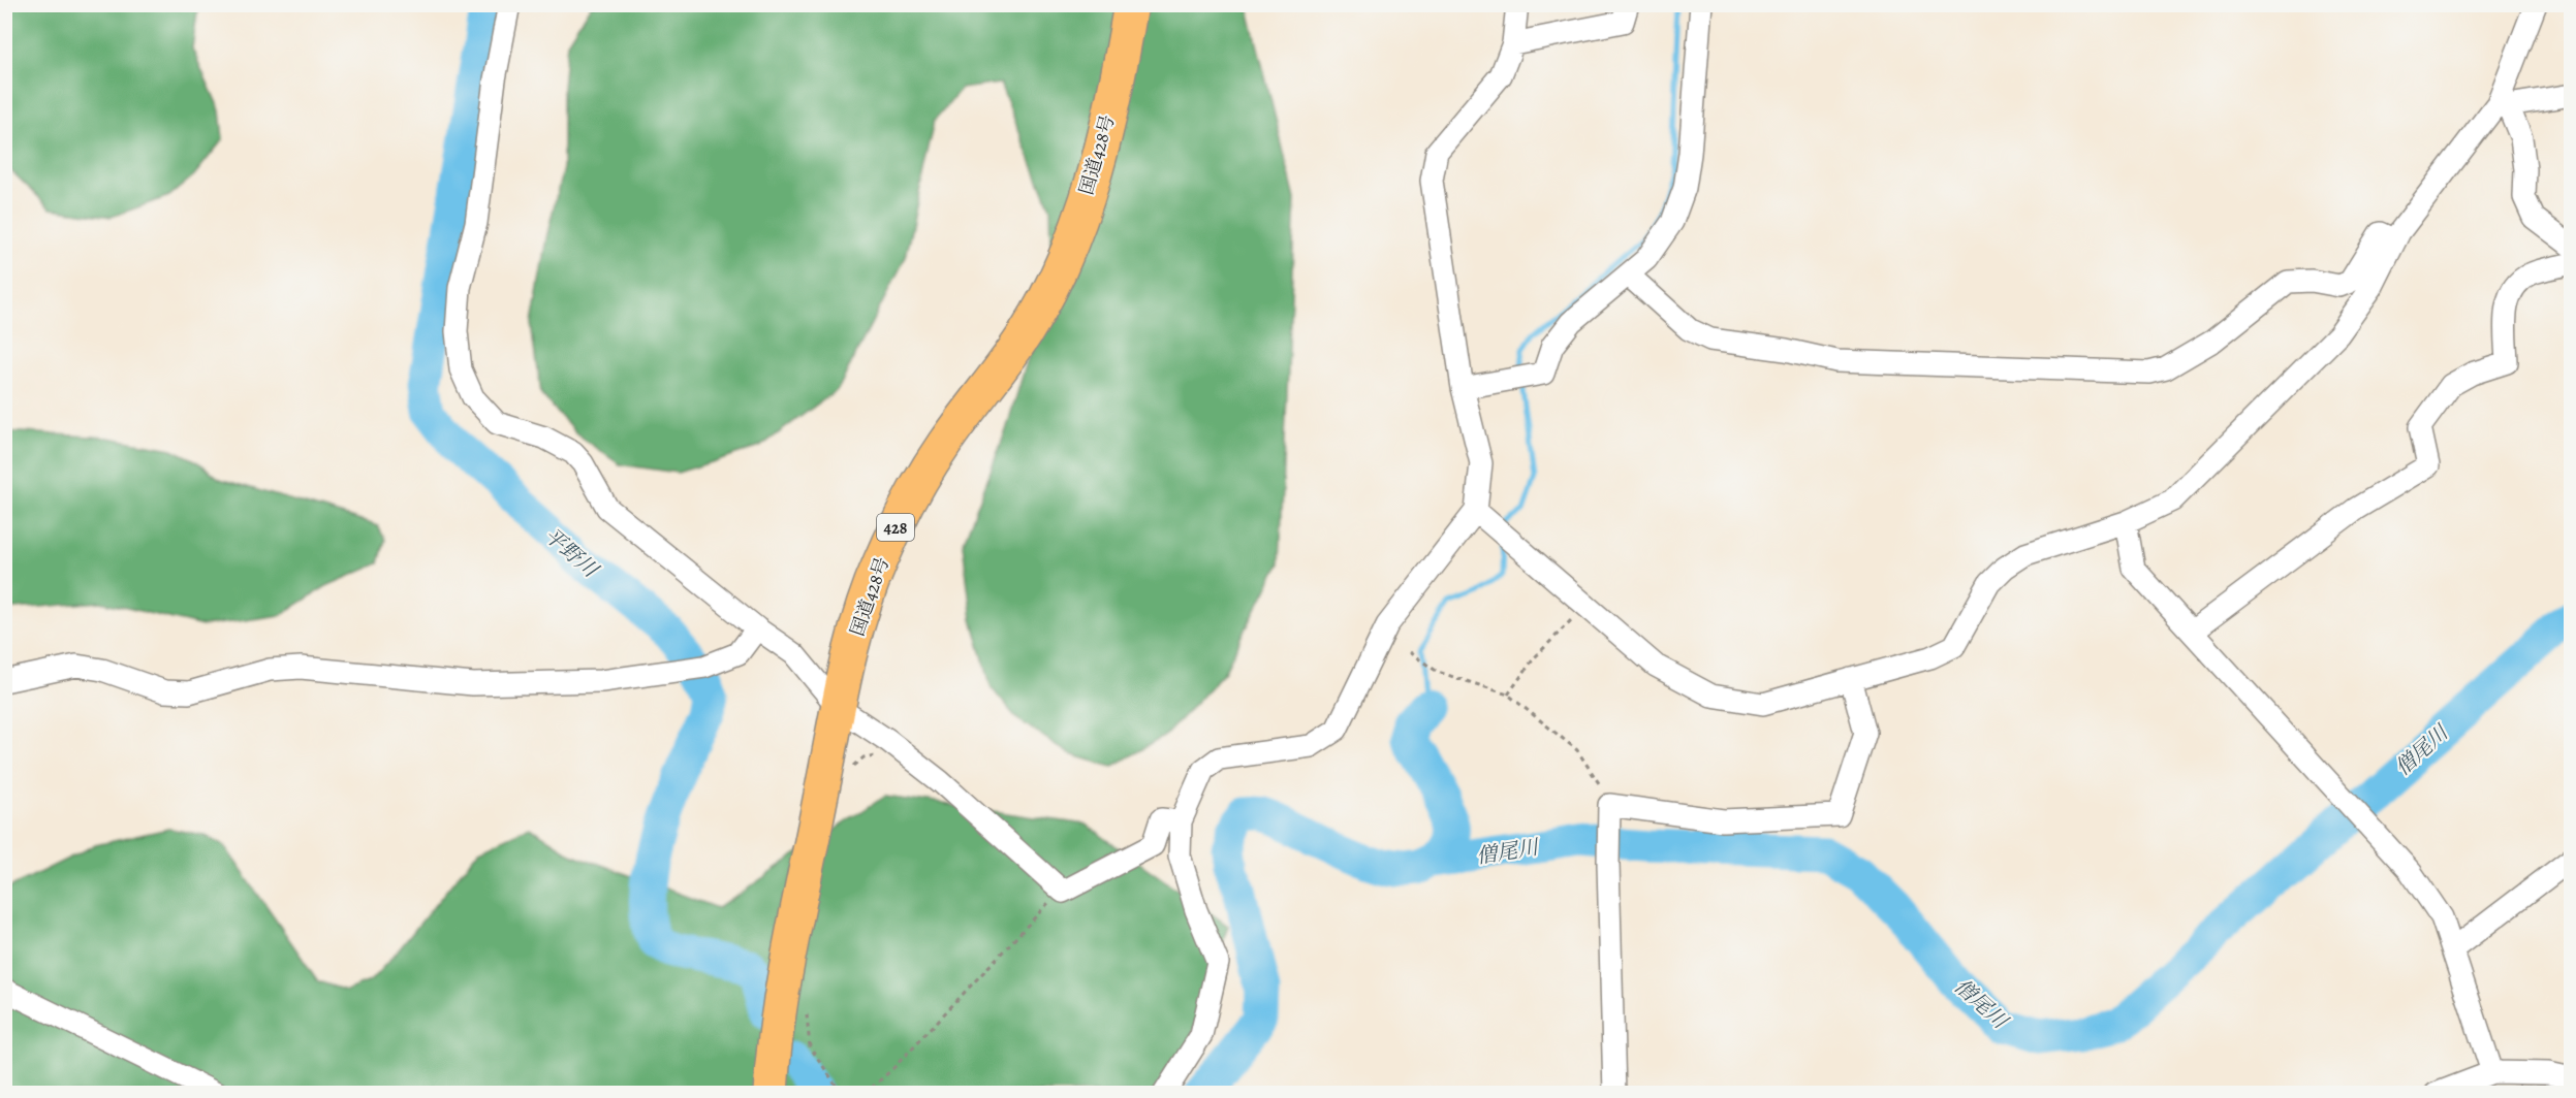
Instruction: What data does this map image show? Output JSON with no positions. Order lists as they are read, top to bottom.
{
  "streets": {
    "highway": ["国道428号", "428"]
  },
  "water": ["平野川", "僧尾川"]
}
